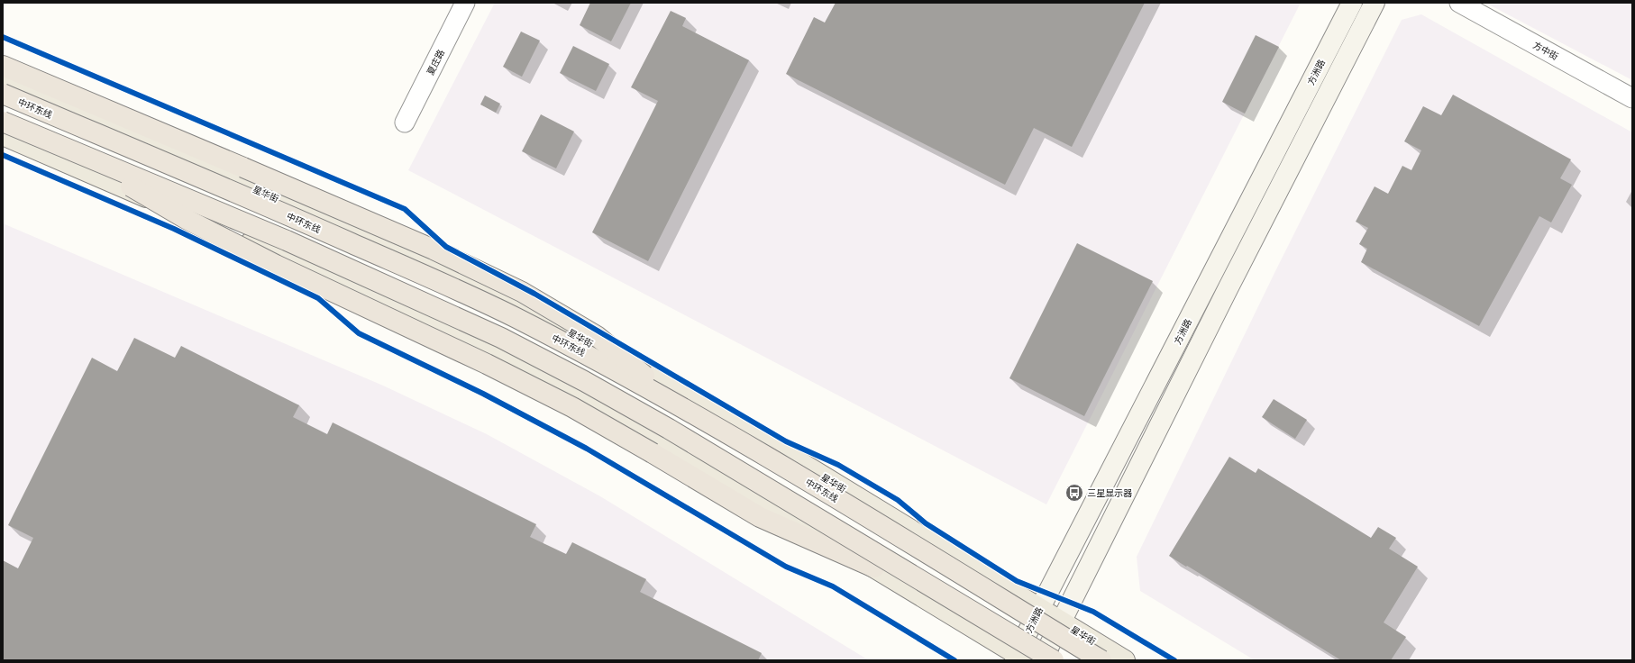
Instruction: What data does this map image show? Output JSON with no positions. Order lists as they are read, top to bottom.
{
  "streets": {
    "highway": ["中环东线"],
    "main road": ["方洲路", "星华街"],
    "street": ["方中街", "夏庄路"]
  },
  "crossings": [
    ["方洲路", "星华街"]
  ],
  "places": {
    "bus stop": ["三星显示器"]
  }
}
